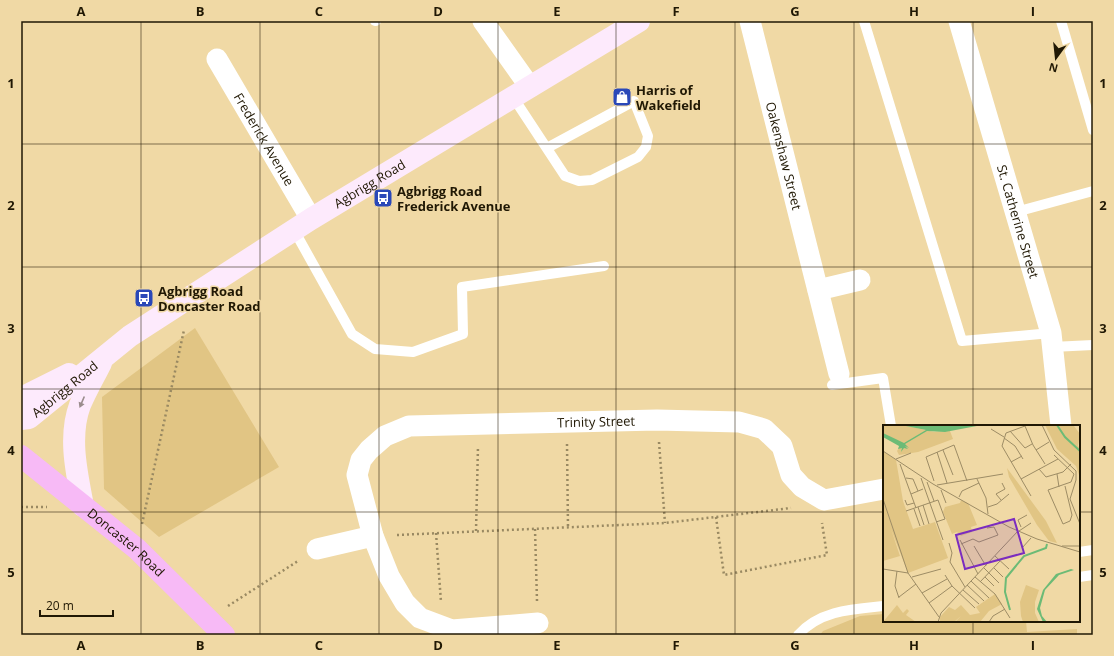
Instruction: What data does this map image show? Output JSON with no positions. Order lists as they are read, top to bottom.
{
  "streets": {
    "highway": ["Doncaster Road"],
    "main road": ["Agbrigg Road"],
    "street": [
      "Frederick Avenue",
      "Oakenshaw Street",
      "St. Catherine Street",
      "Trinity Street"
    ]
  },
  "crossings": [
    ["Frederick Avenue", "Agbrigg Road"]
  ],
  "places": {
    "shop": ["Harris of Wakefield"],
    "bus stop": ["Agbrigg Road Frederick Avenue", "Agbrigg Road Doncaster Road"]
  },
  "scale_bar": "20 m",
  "north": "bottom",
  "grid": {
    "columns": [
      "A",
      "B",
      "C",
      "D",
      "E",
      "F",
      "G",
      "H",
      "I"
    ],
    "rows": [
      "1",
      "2",
      "3",
      "4",
      "5"
    ]
  }
}
